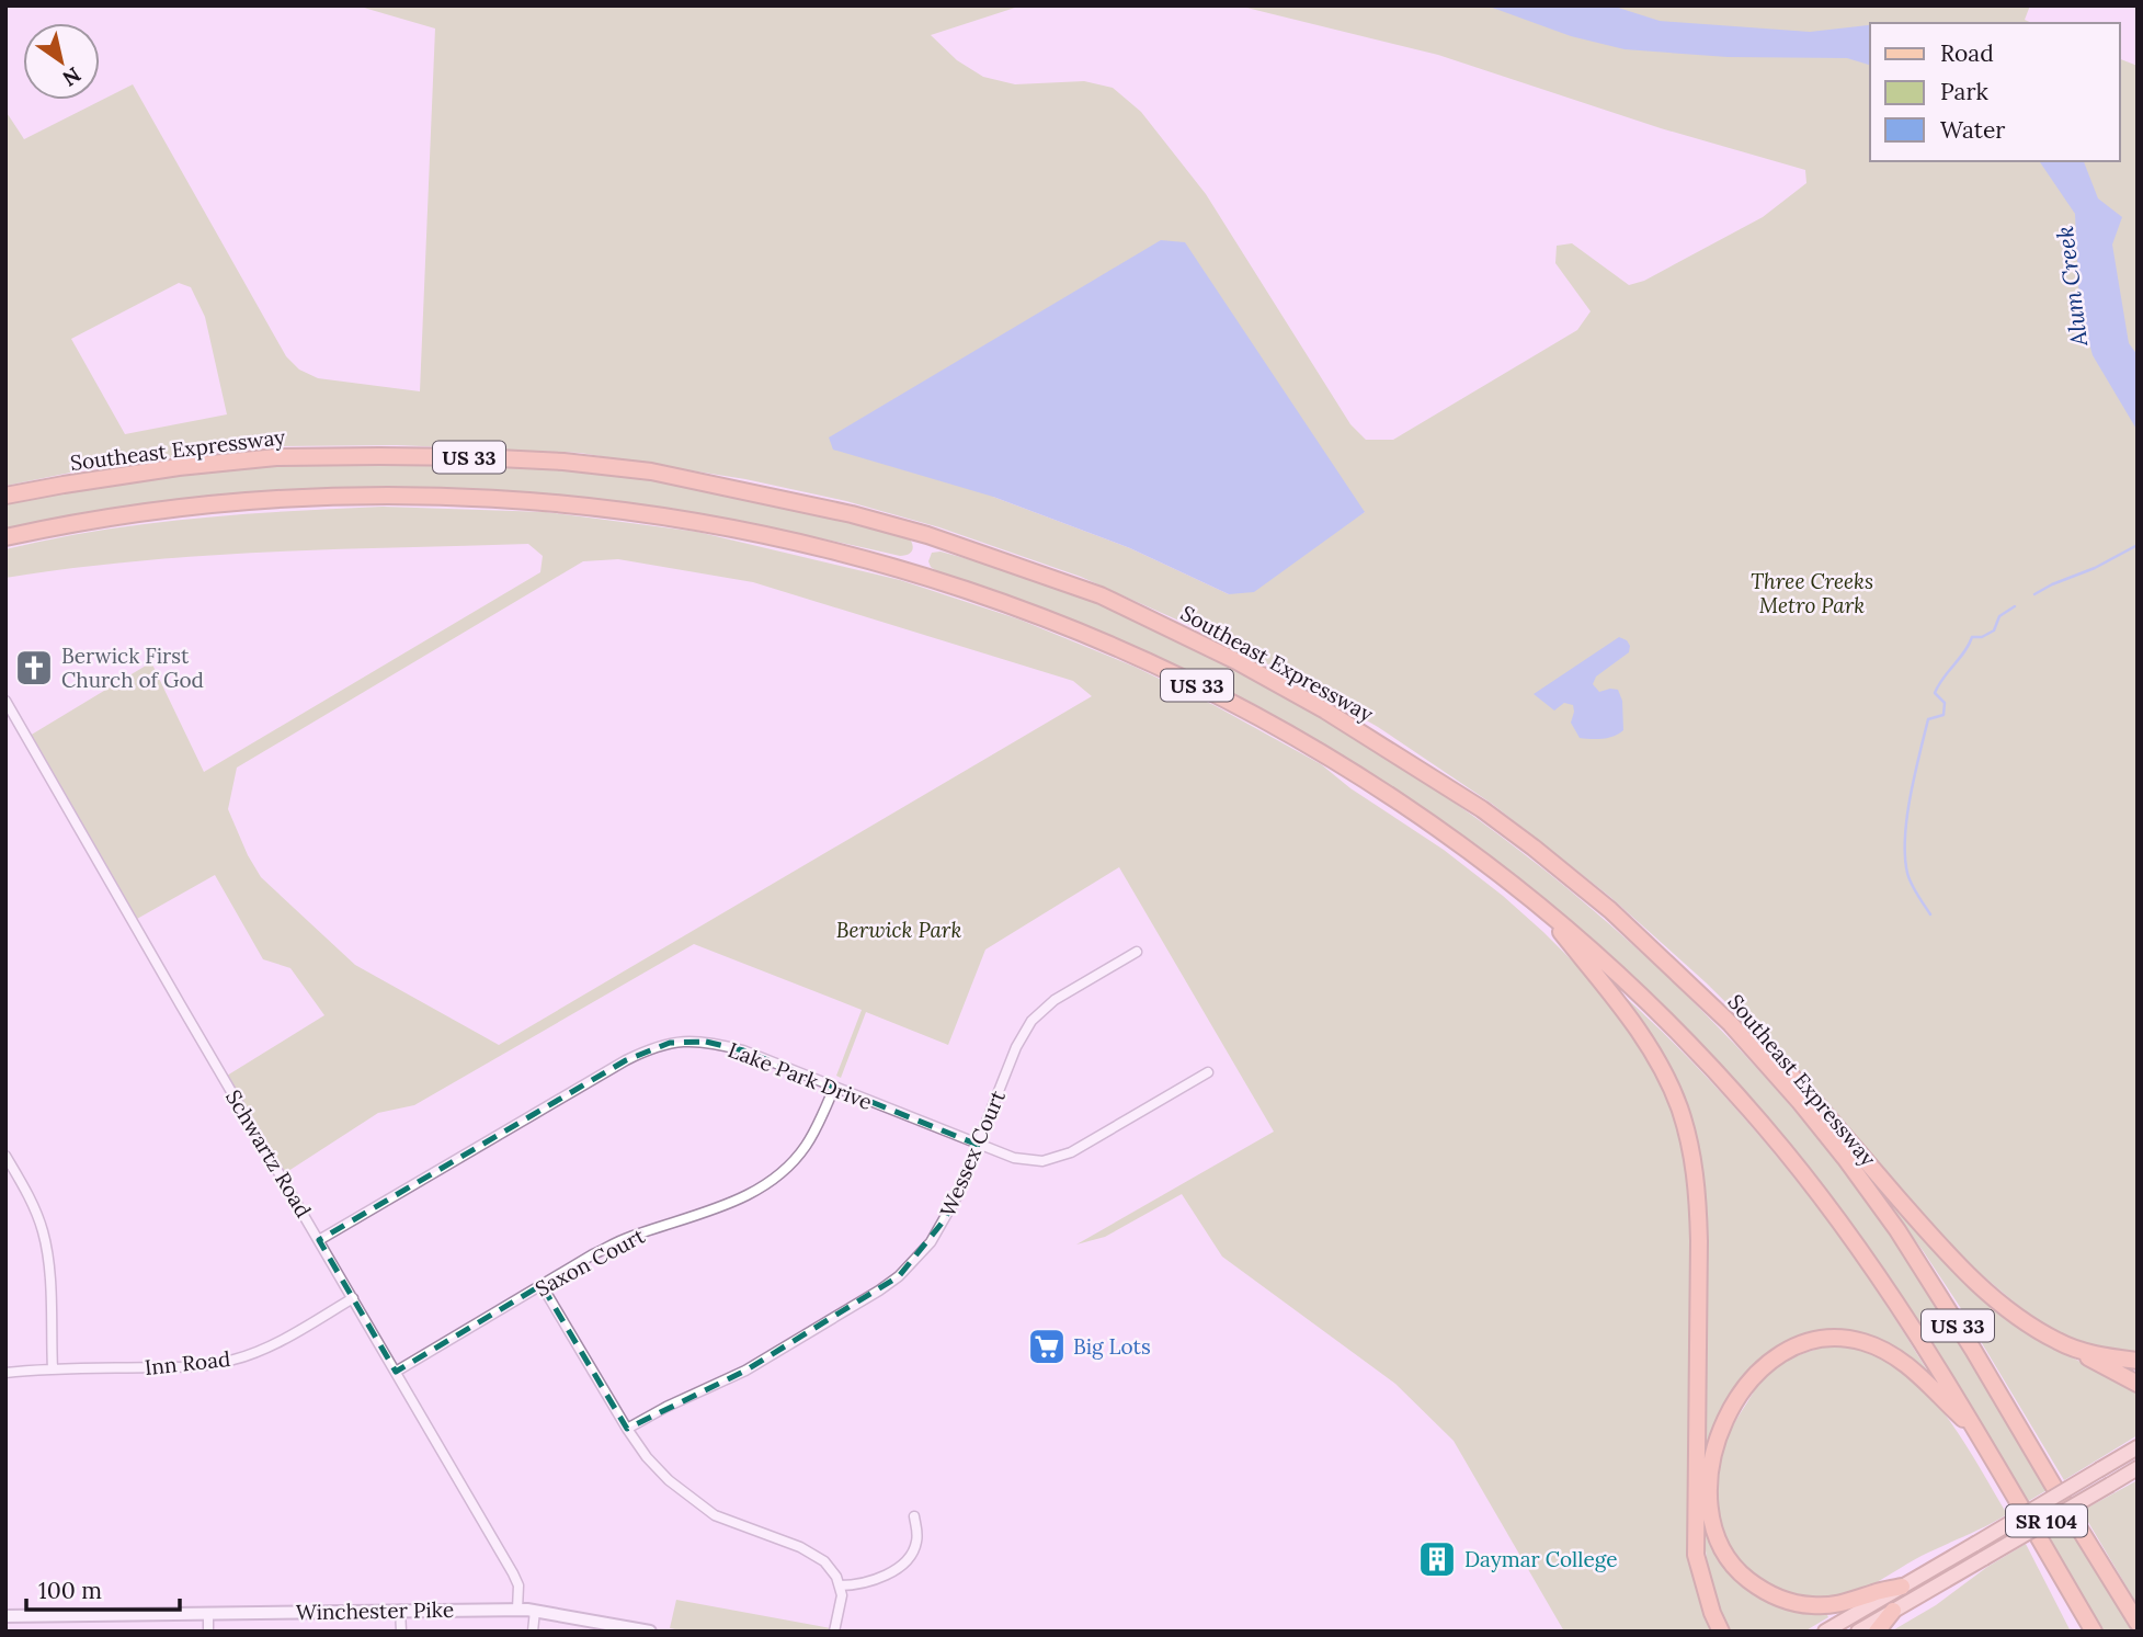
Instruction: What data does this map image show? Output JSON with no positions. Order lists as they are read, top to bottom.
{
  "streets": {
    "highway": ["Southeast Expressway", "US 33"],
    "main road": ["SR 104", "Winchester Pike"],
    "street": [
      "Lake Park Drive",
      "Schwartz Road",
      "Wessex Court",
      "Saxon Court",
      "Inn Road"
    ]
  },
  "crossings": [
    ["Lake Park Drive", "Schwartz Road"],
    ["Lake Park Drive", "Wessex Court"],
    ["Lake Park Drive", "Saxon Court"],
    ["Schwartz Road", "Saxon Court"],
    ["Schwartz Road", "Inn Road"],
    ["Schwartz Road", "Winchester Pike"]
  ],
  "water": ["Alum Creek"],
  "parks": ["Three Creeks Metro Park", "Berwick Park"],
  "places": {
    "church": ["Berwick First Church of God"],
    "supermarket": ["Big Lots"],
    "building": ["Daymar College"]
  },
  "legend": ["Road", "Park", "Water"],
  "scale_bar": "100 m",
  "north": "bottom right"
}
